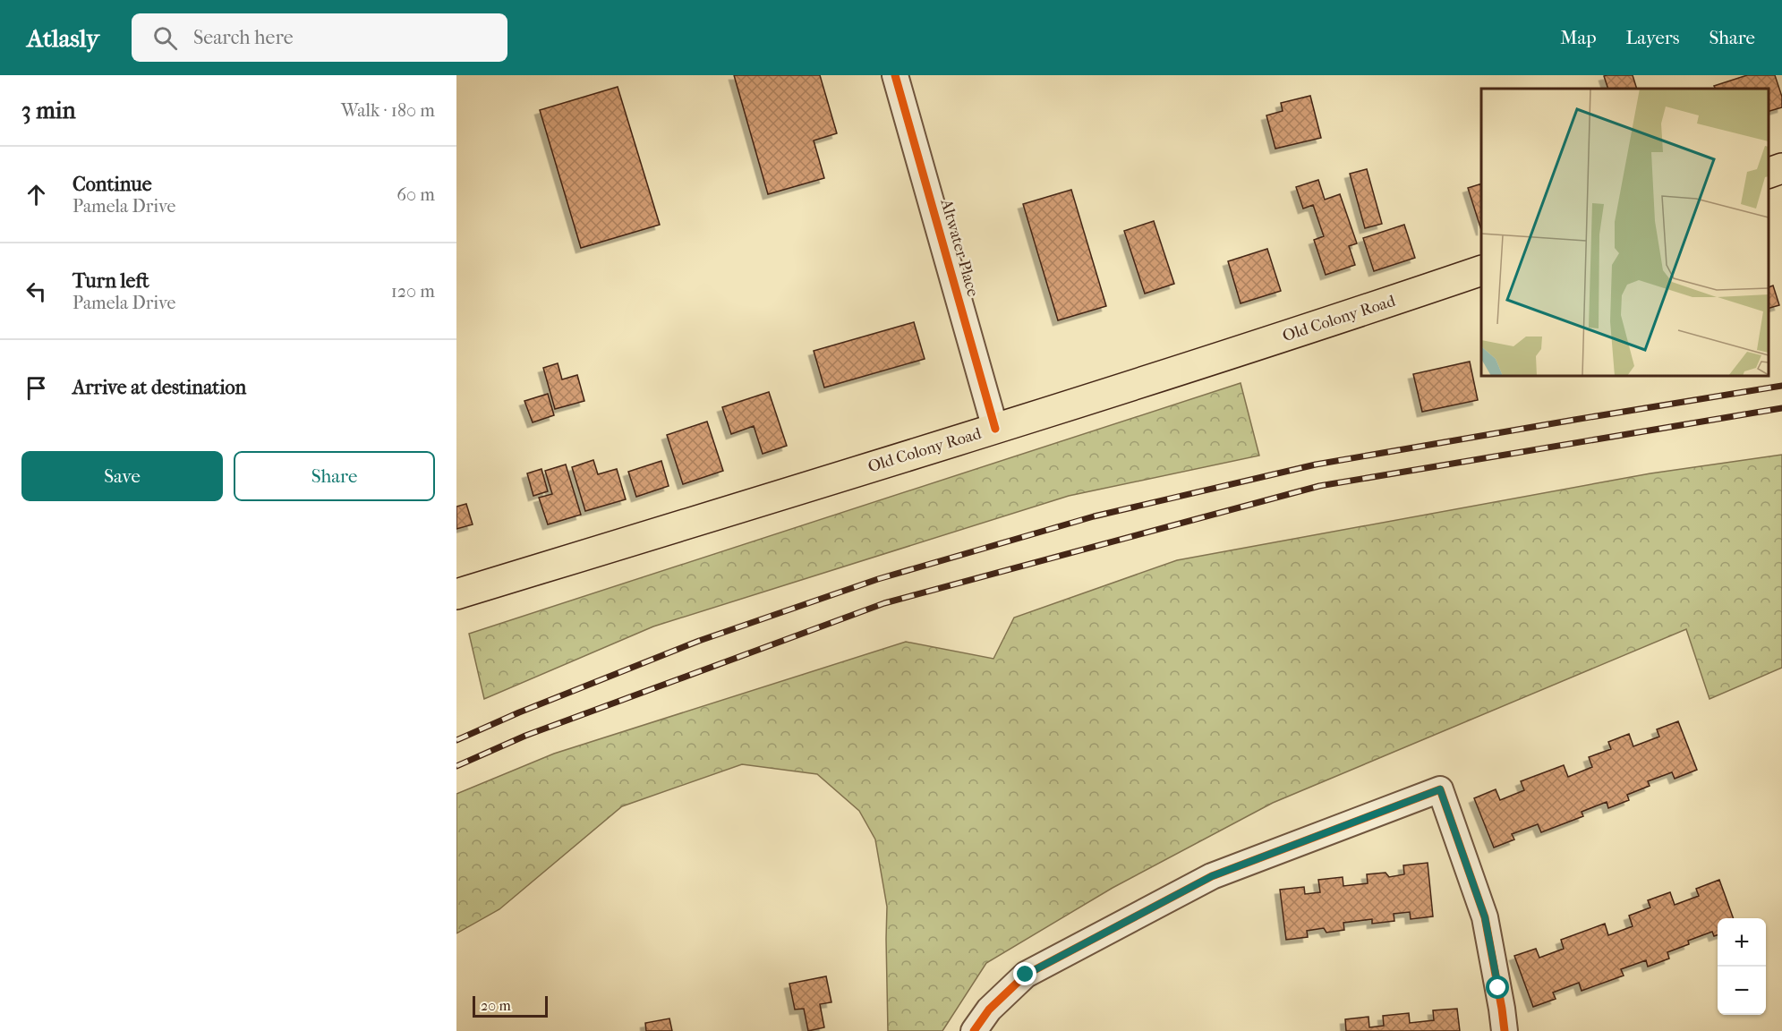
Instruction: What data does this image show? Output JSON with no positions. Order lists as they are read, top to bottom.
{
  "streets": {
    "main road": ["Old Colony Road"],
    "street": ["Altwater Place"]
  },
  "crossings": [
    ["Altwater Place", "Old Colony Road"]
  ],
  "scale_bar": "20 m",
  "page": {
    "header": "Atlasly",
    "search": "Search here",
    "nav": ["Map", "Layers", "Share"],
    "heading": ["3 min", "Walk · 180 m"],
    "list": [
      ["Continue", "Pamela Drive", "60 m"],
      ["Turn left", "Pamela Drive", "120 m"],
      "Arrive at destination"
    ],
    "buttons": ["Save", "Share"],
    "map_buttons": ["+", "−"],
    "scale": "20 m"
  }
}
